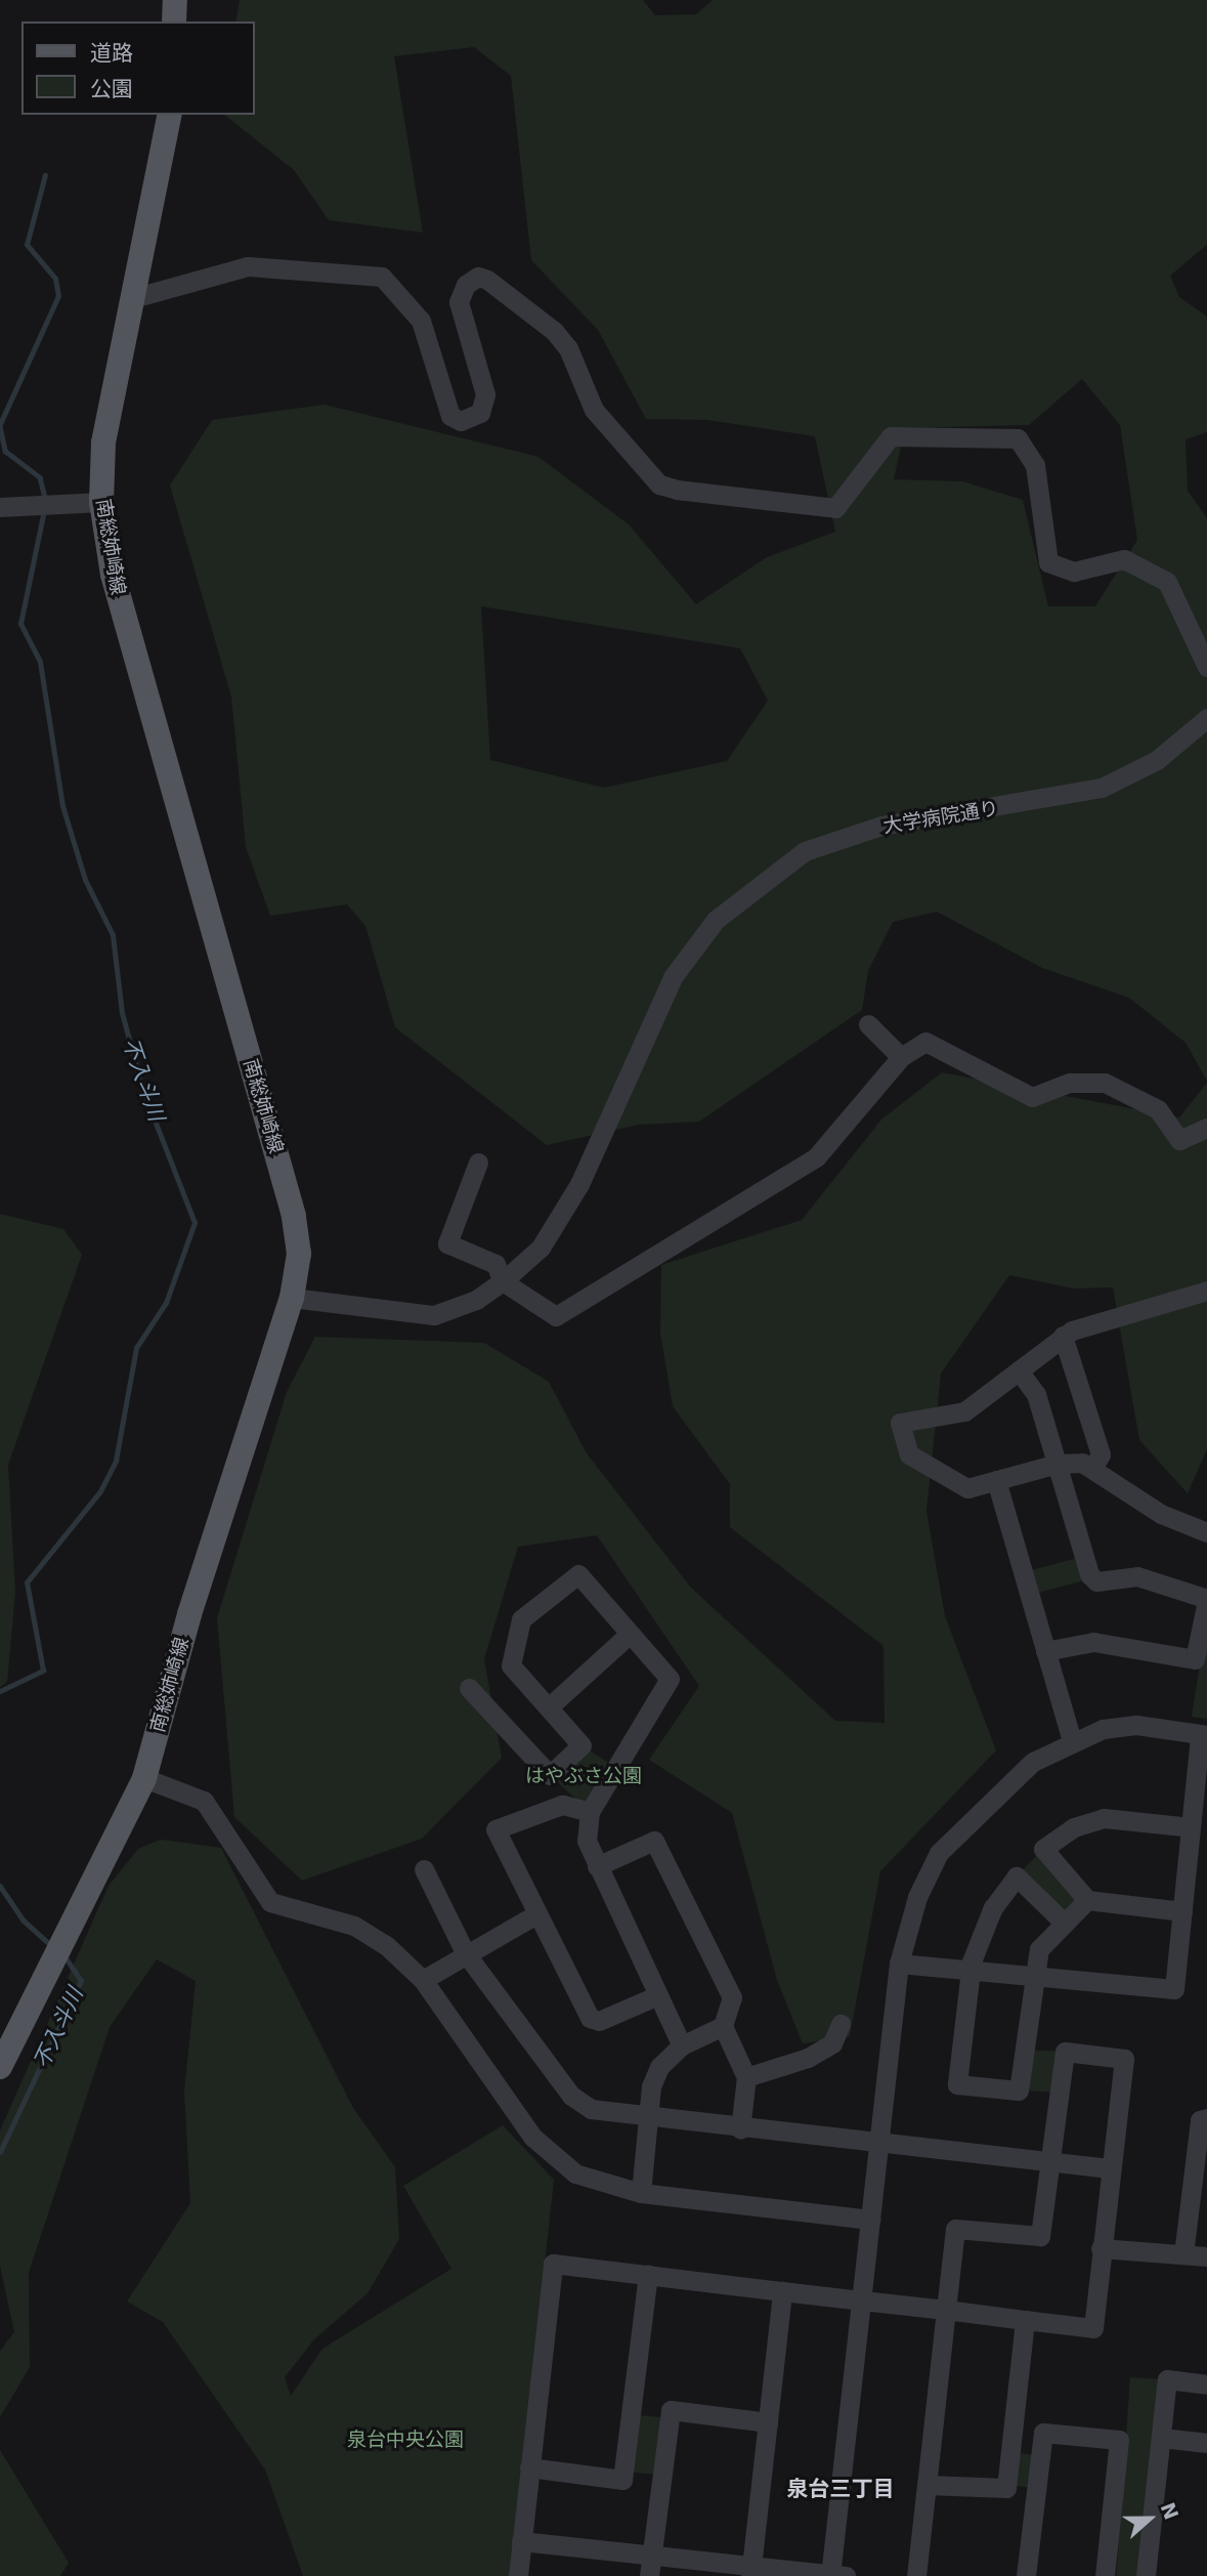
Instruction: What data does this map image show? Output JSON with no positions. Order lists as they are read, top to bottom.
{
  "streets": {
    "main road": ["南総姉崎線"],
    "street": ["大学病院通り"]
  },
  "crossings": [
    ["南総姉崎線", "大学病院通り"]
  ],
  "districts": ["泉台三丁目"],
  "water": ["不入斗川"],
  "parks": ["はやぶさ公園", "泉台中央公園"],
  "legend": ["道路", "公園"],
  "north": "right"
}
